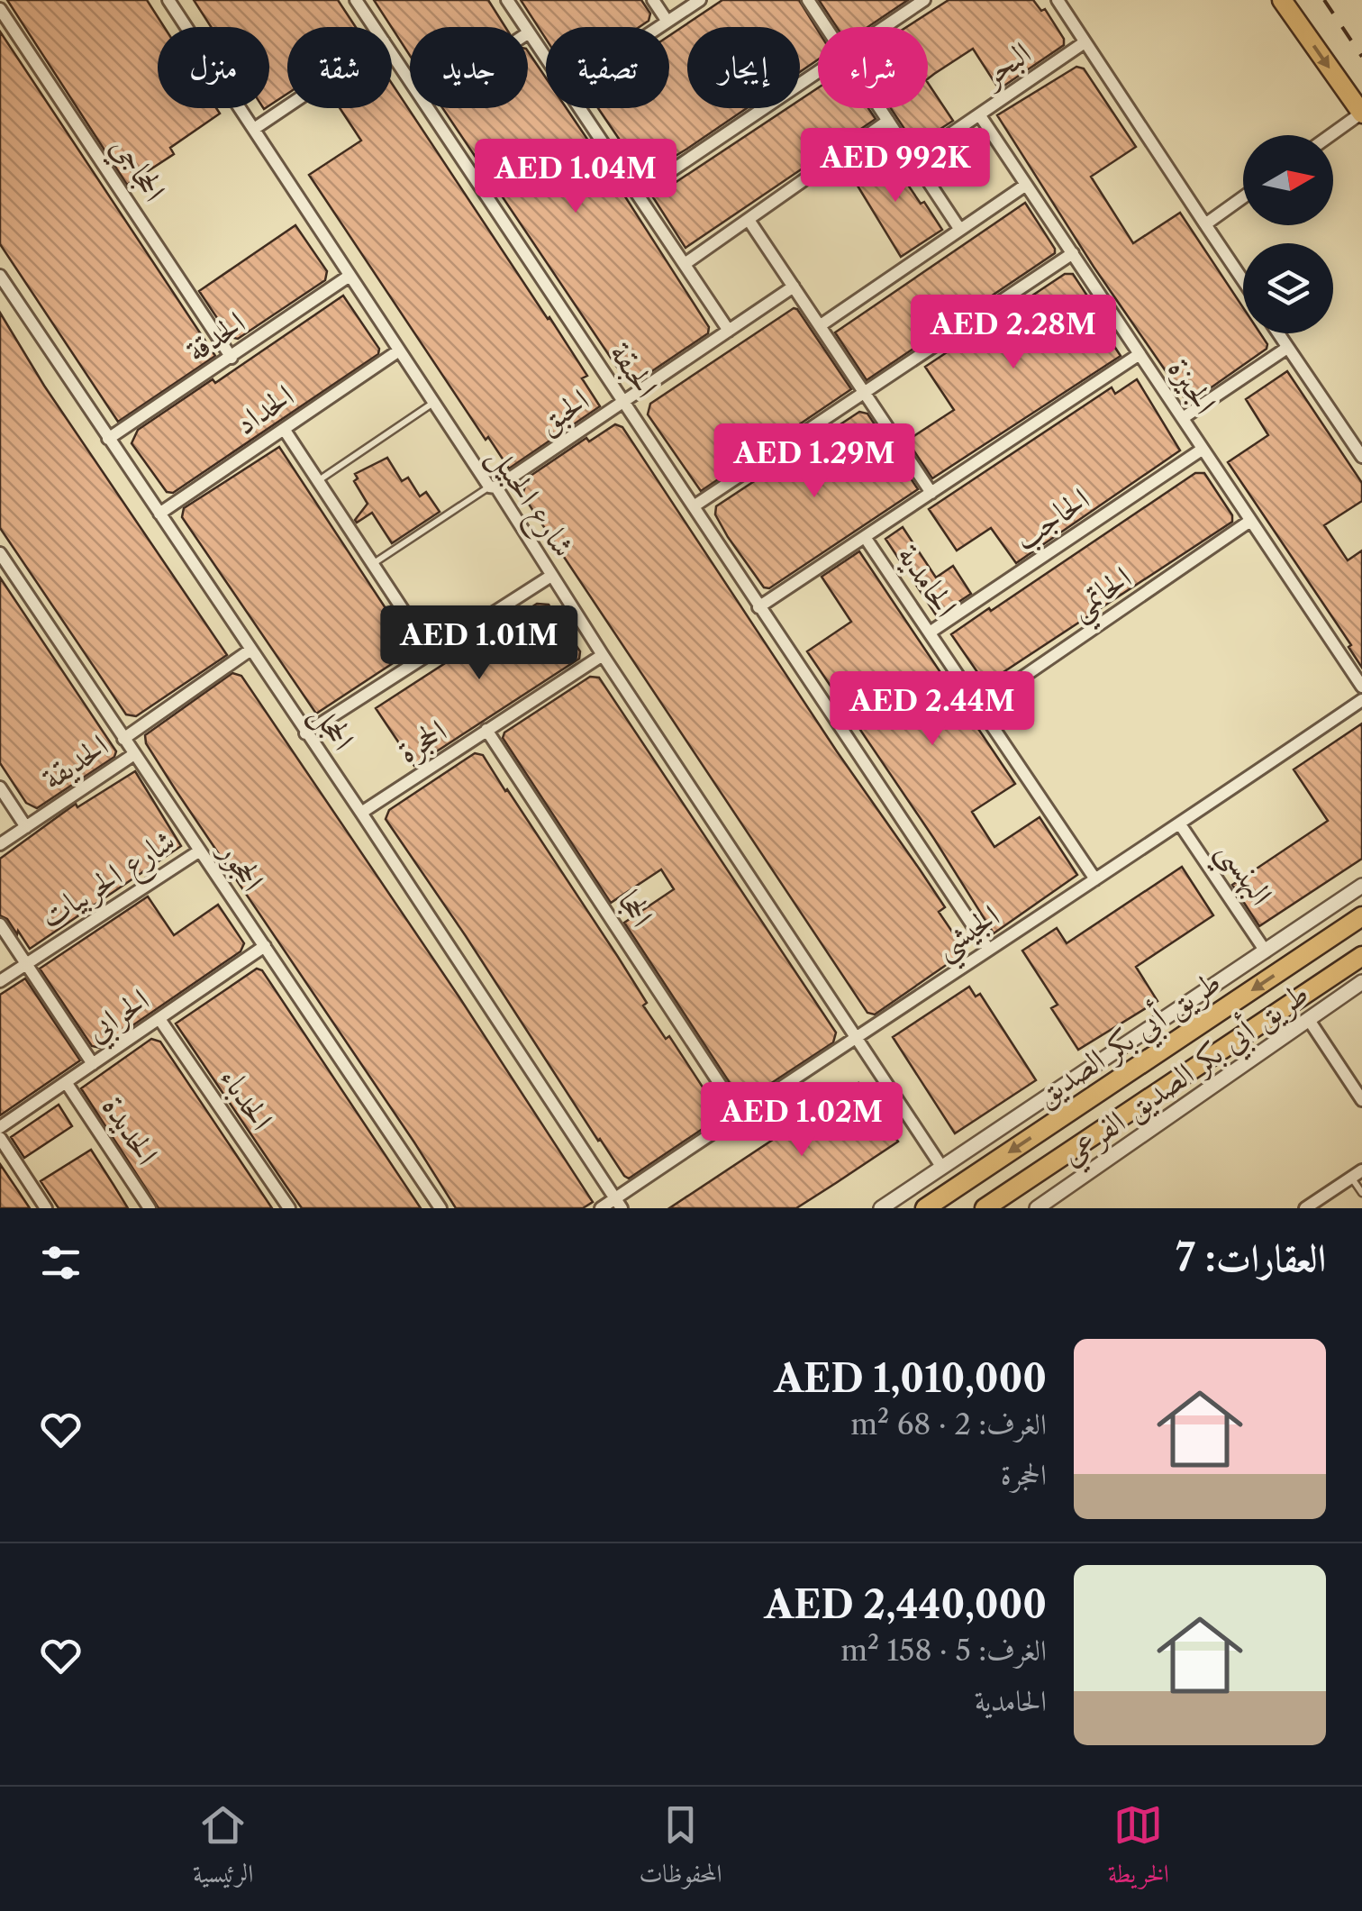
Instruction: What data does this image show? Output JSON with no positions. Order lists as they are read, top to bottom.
{
  "streets": {
    "main road": ["طريق أبي بكر الصديق"],
    "street": [
      "البحر",
      "الحجاجي",
      "الحدقة",
      "الحبقة",
      "الجيزة",
      "الحداد",
      "الحبق",
      "شارع الحبيل",
      "الحاجب",
      "الحامدية",
      "الحاتمي",
      "الحجل",
      "الحجرة",
      "الحديقة",
      "الحجور",
      "البهنسي",
      "شارع الحربيات",
      "الحجا",
      "الجيشي",
      "الحرابي",
      "طريق أبي بكر الصديق الفرعي",
      "الحدباء",
      "الحديدة"
    ]
  },
  "crossings": [
    ["البحر", "الجيزة"],
    ["الحجاجي", "الحدقة"],
    ["الحدقة", "شارع الحبيل"],
    ["الحدقة", "الحجل"],
    ["الحبقة", "الحبق"],
    ["الحبقة", "الجيشي"],
    ["الجيزة", "الحاجب"],
    ["الجيزة", "الحاتمي"],
    ["الحداد", "شارع الحبيل"],
    ["الحداد", "الحجل"],
    ["الحبق", "شارع الحبيل"],
    ["شارع الحبيل", "الحجرة"],
    ["شارع الحبيل", "الجيشي"],
    ["شارع الحبيل", "طريق أبي بكر الصديق الفرعي"],
    ["الحاجب", "الحامدية"],
    ["الحامدية", "الحاتمي"],
    ["الحامدية", "الجيشي"],
    ["الحجل", "الحجرة"],
    ["الحجل", "الحديقة"],
    ["الحجل", "الجيشي"],
    ["الحجرة", "الحجا"],
    ["الحديقة", "الحجور"],
    ["الحجور", "شارع الحربيات"],
    ["الحجور", "الحرابي"],
    ["البهنسي", "الجيشي"],
    ["البهنسي", "طريق أبي بكر الصديق الفرعي"],
    ["الحجا", "الجيشي"],
    ["الحرابي", "الحدباء"],
    ["الحرابي", "الحديدة"]
  ],
  "north": "right",
  "page": {
    "chip": [
      "شراء",
      "إيجار",
      "تصفية",
      "جديد",
      "شقة",
      "منزل"
    ],
    "price": [
      "AED 992K",
      "AED 1.04M",
      "AED 2.28M",
      "AED 1.29M",
      "AED 1.01M",
      "AED 2.44M",
      "AED 1.02M"
    ],
    "heading": "العقارات: 7",
    "list": [
      {
        "name": "AED 1,010,000",
        "note": "الغرف: 2 · 68 m² · الحجرة"
      },
      {
        "name": "AED 2,440,000",
        "note": "الغرف: 5 · 158 m² · الحامدية"
      }
    ],
    "tabs": ["الخريطة", "المحفوظات", "الرئيسية"]
  }
}
